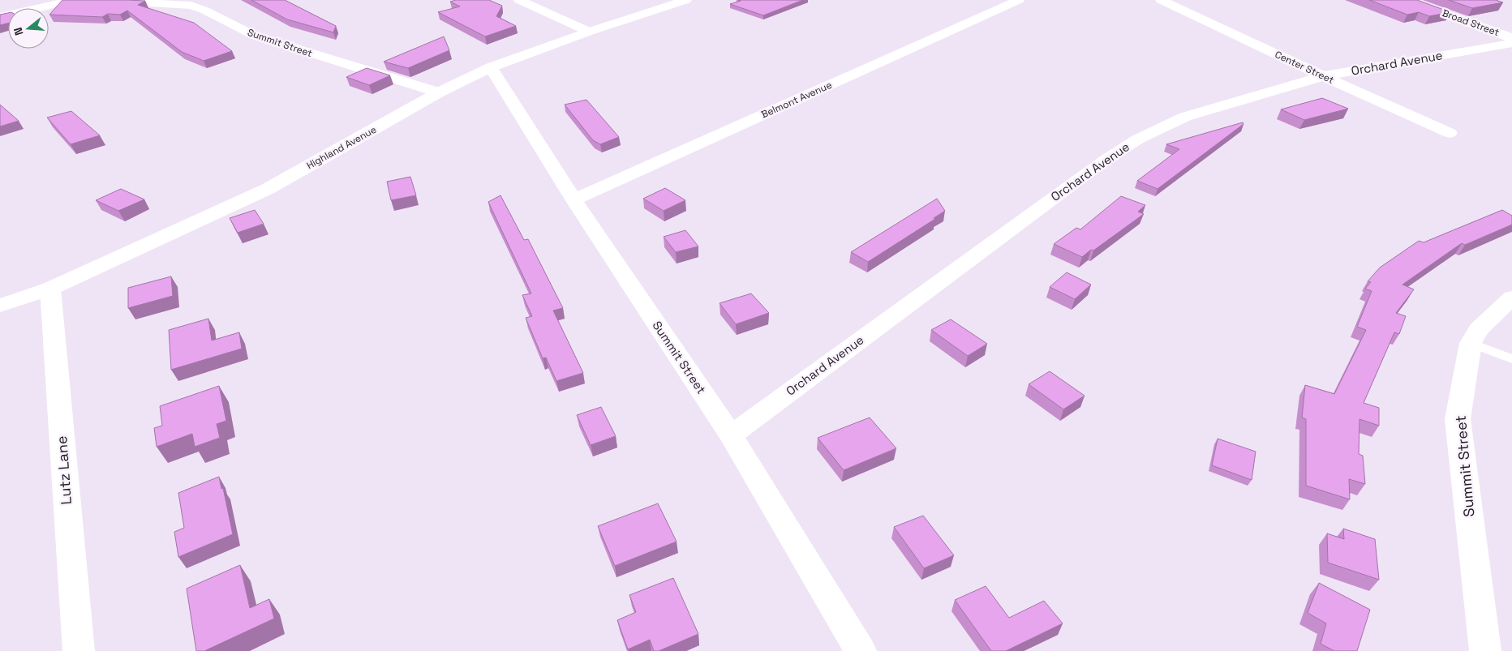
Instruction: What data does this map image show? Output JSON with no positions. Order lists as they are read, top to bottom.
{
  "streets": {
    "street": [
      "Broad Street",
      "Summit Street",
      "Orchard Avenue",
      "Center Street",
      "Belmont Avenue",
      "Highland Avenue",
      "Lutz Lane"
    ]
  },
  "crossings": [
    ["Summit Street", "Orchard Avenue"],
    ["Summit Street", "Belmont Avenue"],
    ["Summit Street", "Highland Avenue"],
    ["Orchard Avenue", "Center Street"],
    ["Highland Avenue", "Lutz Lane"]
  ],
  "north": "left"
}
